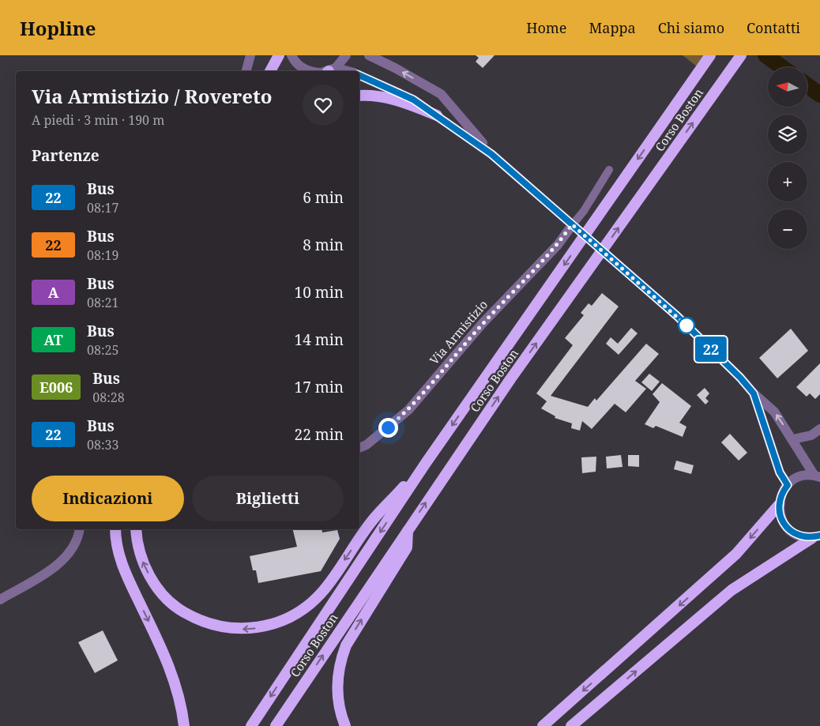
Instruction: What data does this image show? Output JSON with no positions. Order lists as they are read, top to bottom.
{
  "streets": {
    "highway": ["Corso Boston"],
    "street": ["Via Armistizio"]
  },
  "lines": ["bus line 22"],
  "north": "left",
  "page": {
    "header": "Hopline",
    "nav": [
      "Home",
      "Mappa",
      "Chi siamo",
      "Contatti"
    ],
    "on_map": "22",
    "map_buttons": ["+", "−"],
    "heading": [
      ["Via Armistizio / Rovereto", "A piedi · 3 min · 190 m"],
      "Partenze"
    ],
    "list": [
      {
        "mark": "22",
        "name": "Bus",
        "note": "08:17",
        "value": "6 min"
      },
      {
        "mark": "22",
        "name": "Bus",
        "note": "08:19",
        "value": "8 min"
      },
      {
        "mark": "A",
        "name": "Bus",
        "note": "08:21",
        "value": "10 min"
      },
      {
        "mark": "AT",
        "name": "Bus",
        "note": "08:25",
        "value": "14 min"
      },
      {
        "mark": "E006",
        "name": "Bus",
        "note": "08:28",
        "value": "17 min"
      },
      {
        "mark": "22",
        "name": "Bus",
        "note": "08:33",
        "value": "22 min"
      }
    ],
    "buttons": ["Indicazioni", "Biglietti"]
  }
}
